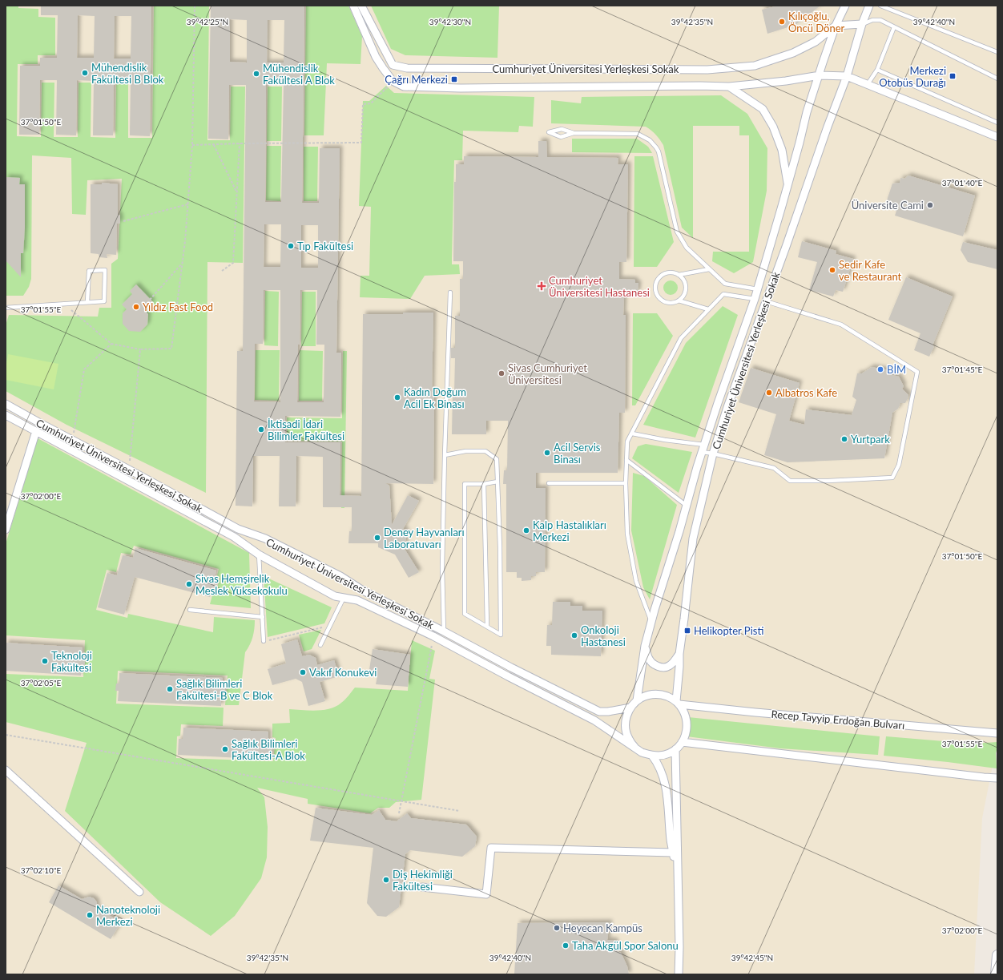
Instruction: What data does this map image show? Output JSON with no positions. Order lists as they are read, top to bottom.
{
  "streets": {
    "street": ["Cumhuriyet Üniversitesi Yerleşkesi Sokak", "Recep Tayyip Erdoğan Bulvarı"]
  },
  "crossings": [
    ["Cumhuriyet Üniversitesi Yerleşkesi Sokak", "Recep Tayyip Erdoğan Bulvarı"]
  ],
  "places": {
    "other": [
      "Kılıçoğlu, Öncü Döner",
      "Mühendislik Fakültesi B Blok",
      "Mühendislik Fakültesi A Blok",
      "Üniversite Cami",
      "Tıp Fakültesi",
      "Sedir Kafe ve Restaurant",
      "Yıldız Fast Food",
      "BİM",
      "Sivas Cumhuriyet Üniversitesi",
      "Albatros Kafe",
      "Kadın Doğum Acil Ek Binası",
      "İktisadi İdari Bilimler Fakültesi",
      "Yurtpark",
      "Acil Servis Binası",
      "Kalp Hastalıkları Merkezi",
      "Deney Hayvanları Laboratuvarı",
      "Sivas Hemşirelik Meslek Yüksekokulu",
      "Onkoloji Hastanesi",
      "Teknoloji Fakültesi",
      "Vakıf Konukevi",
      "Sağlık Bilimleri Fakültesi-B ve C Blok",
      "Sağlık Bilimleri Fakültesi-A Blok",
      "Diş Hekimliği Fakültesi",
      "Nanoteknoloji Merkezi",
      "Heyecan Kampüs",
      "Taha Akgül Spor Salonu"
    ],
    "transit": ["Merkezi Otobüs Durağı", "Çağrı Merkezi", "Helikopter Pisti"],
    "health": ["Cumhuriyet Üniversitesi Hastanesi"]
  },
  "coordinates": [
    "39°42'25\"N",
    "39°42'30\"N",
    "39°42'35\"N",
    "39°42'40\"N",
    "37°01'50\"E",
    "37°01'40\"E",
    "37°01'55\"E",
    "37°01'45\"E",
    "37°02'00\"E",
    "37°02'05\"E",
    "37°02'10\"E",
    "39°42'45\"N"
  ]
}
